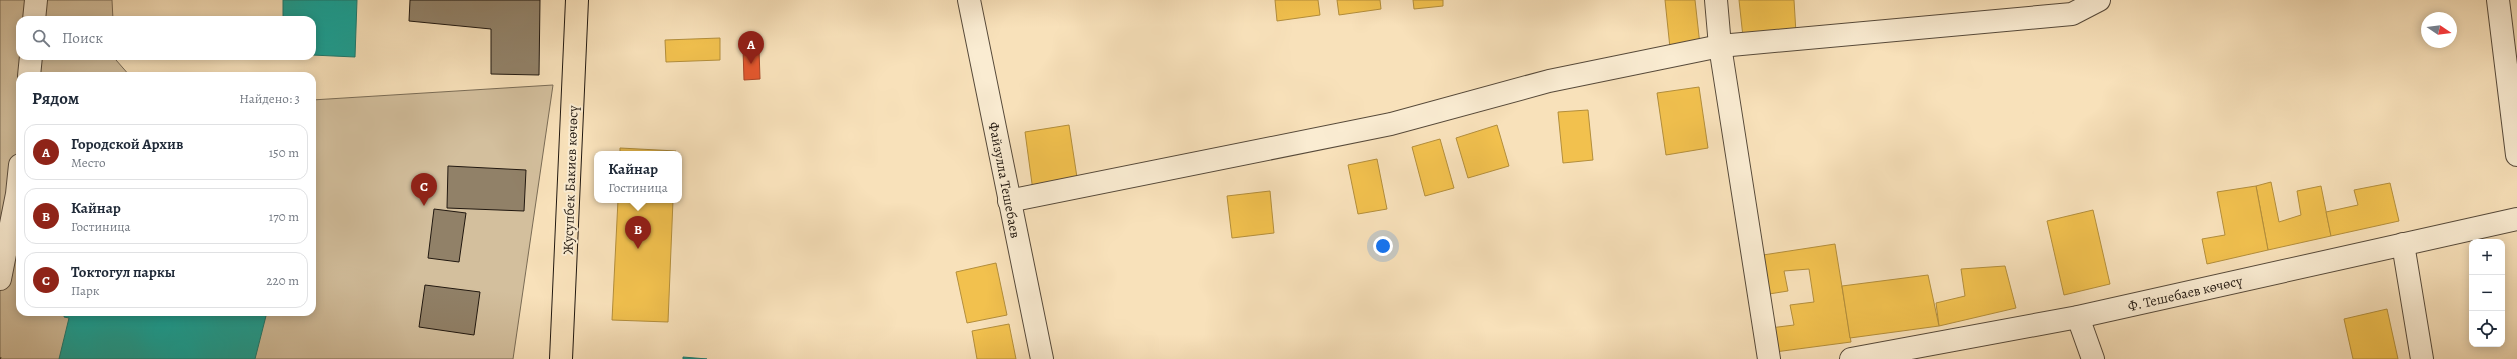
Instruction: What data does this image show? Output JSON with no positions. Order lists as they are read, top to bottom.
{
  "streets": {
    "highway": ["Жусупбек Бакиев көчөсү"],
    "street": ["Файзулла Тешебаев", "Ф. Тешебаев көчөсү"]
  },
  "north": "right",
  "page": {
    "search": "Поиск",
    "pins": ["A", "C", "B"],
    "heading": ["Рядом", "Найдено: 3"],
    "list": [
      {
        "mark": "A",
        "name": "Городской Архив",
        "note": "Место",
        "value": "150 m"
      },
      {
        "mark": "B",
        "name": "Кайнар",
        "note": "Гостиница",
        "value": "170 m"
      },
      {
        "mark": "C",
        "name": "Токтогул паркы",
        "note": "Парк",
        "value": "220 m"
      }
    ],
    "popup": ["Кайнар", "Гостиница"],
    "map_buttons": ["+", "−"]
  }
}
